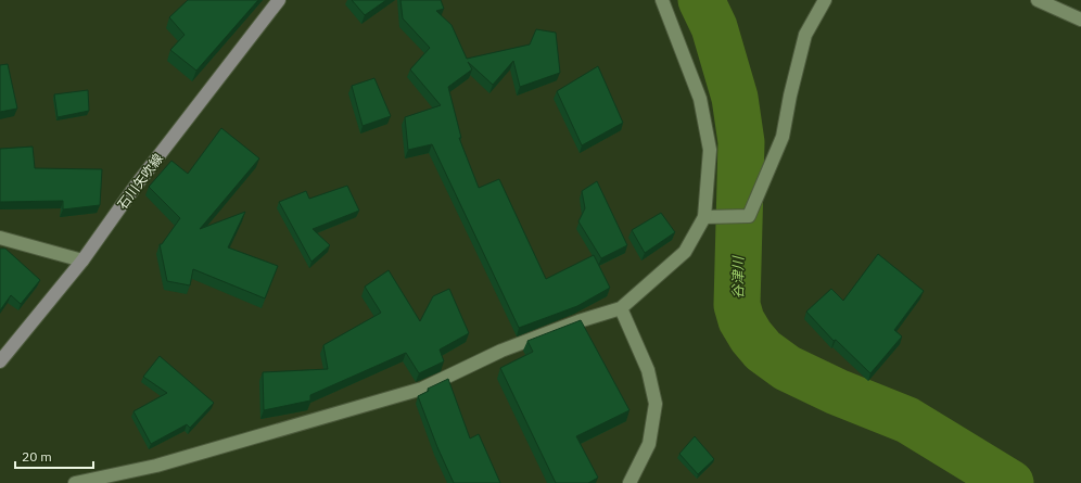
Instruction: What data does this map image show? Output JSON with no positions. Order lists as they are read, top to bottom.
{
  "streets": {
    "main road": ["石川矢吹線"]
  },
  "water": ["谷津川"],
  "scale_bar": "20 m"
}
